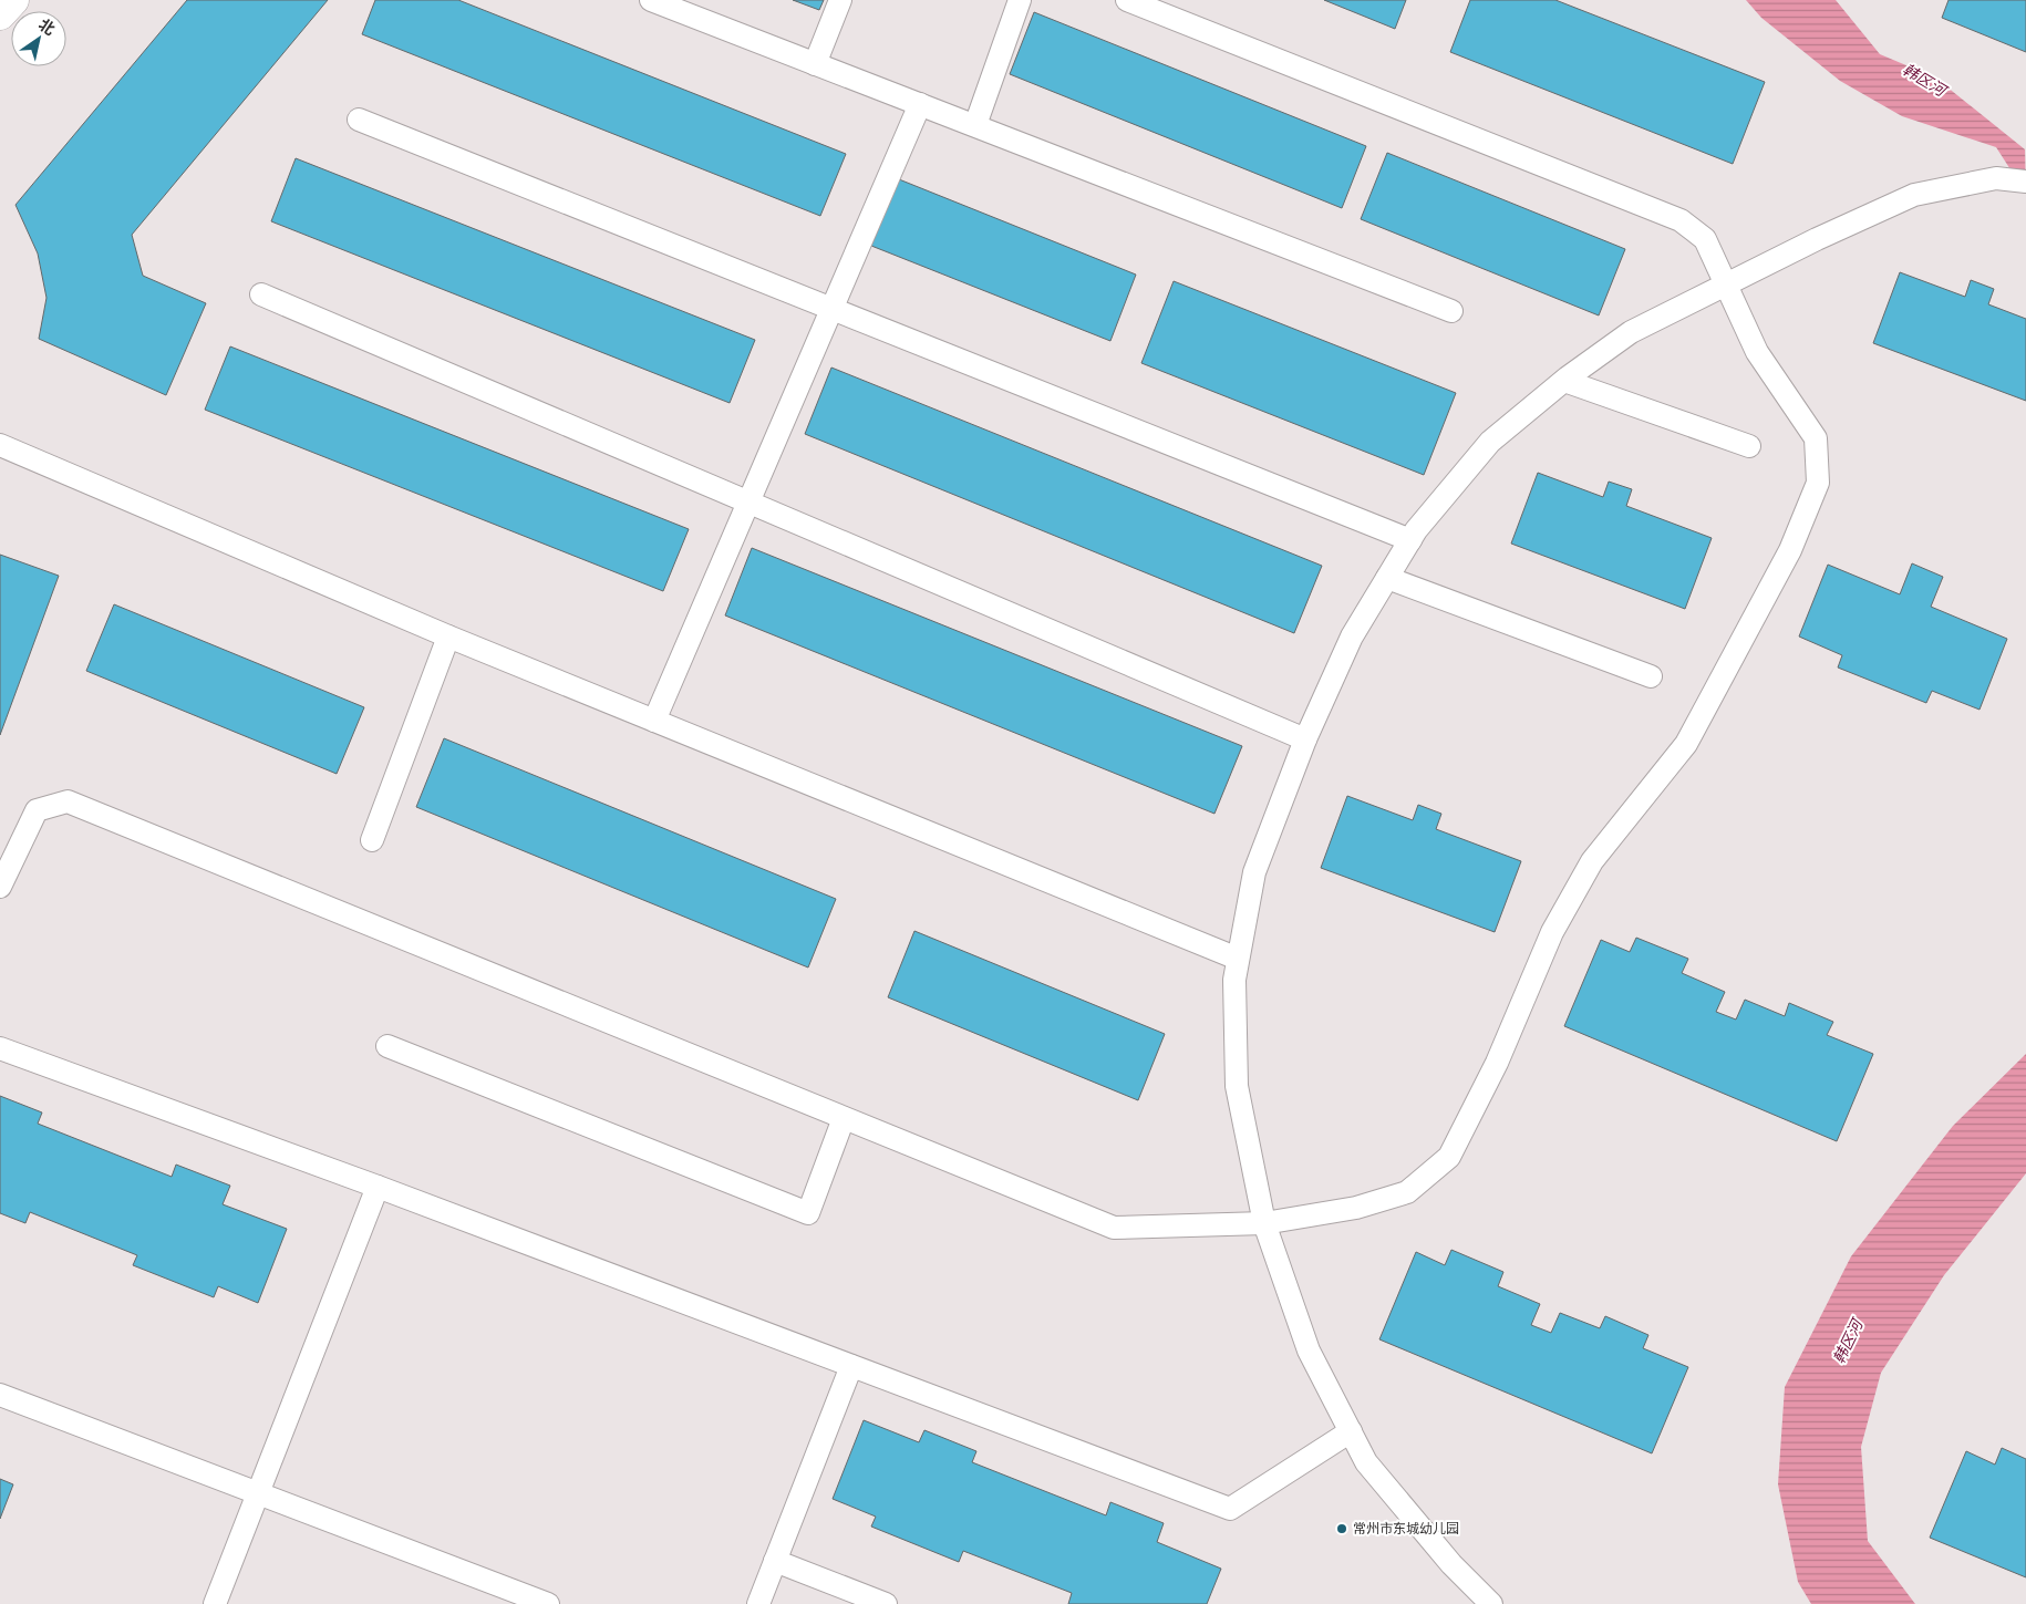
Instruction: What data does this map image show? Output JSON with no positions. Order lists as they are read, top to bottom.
{
  "water": ["韩区河"],
  "places": ["常州市东城幼儿园"],
  "north": "top right"
}
